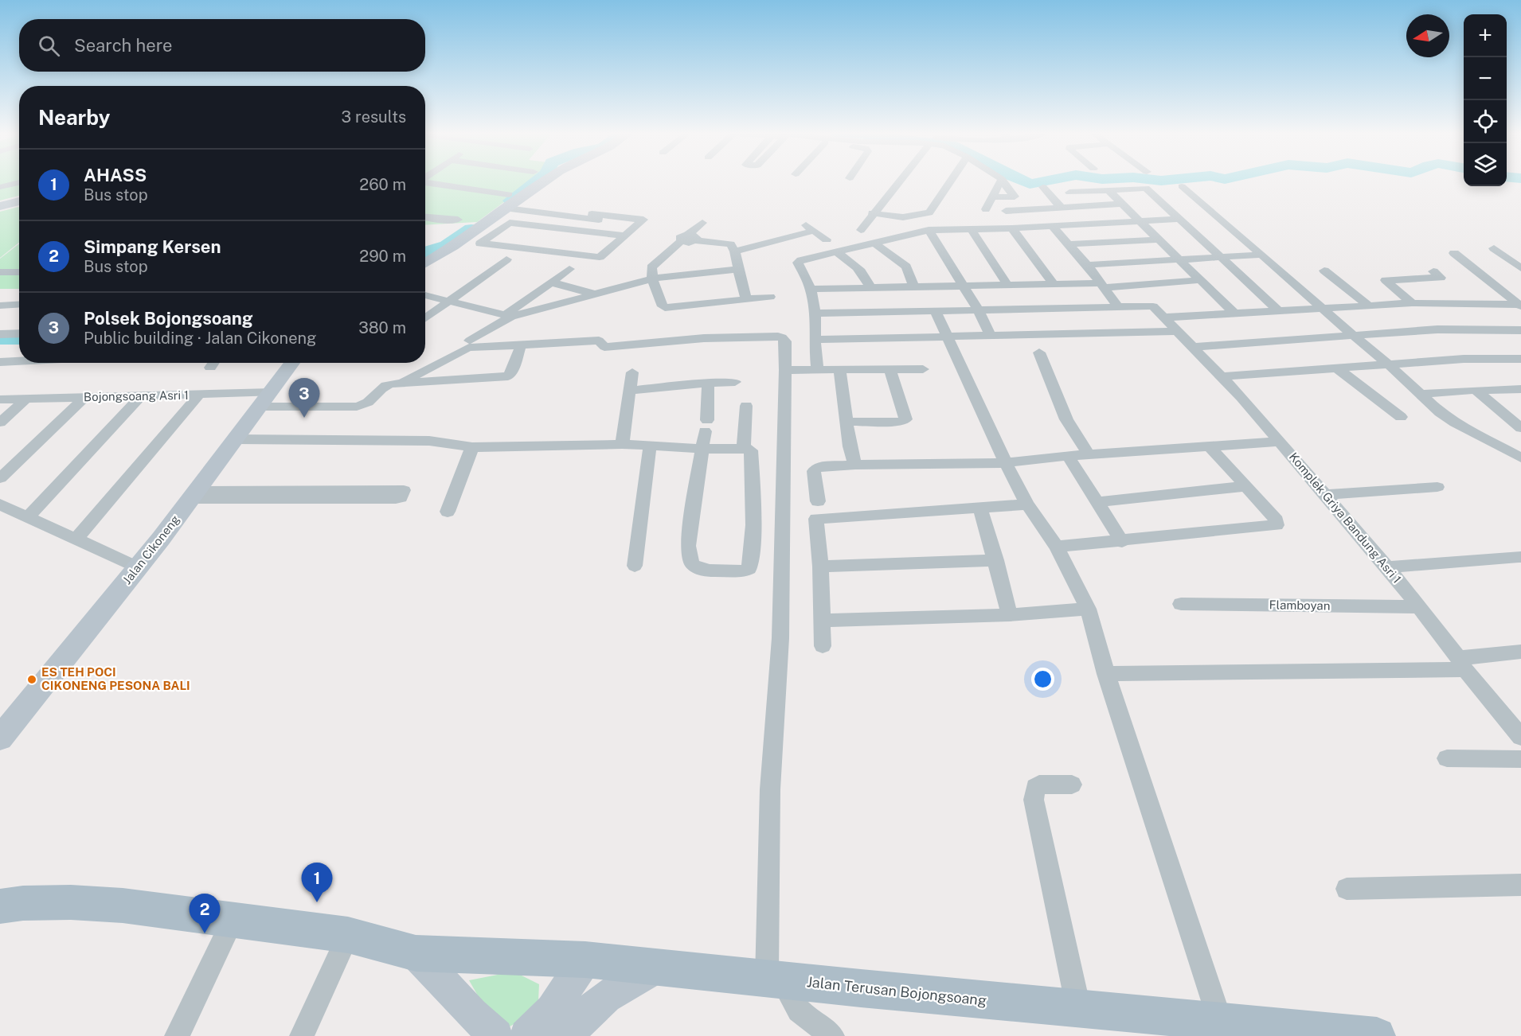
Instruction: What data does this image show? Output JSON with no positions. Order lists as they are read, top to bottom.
{
  "streets": {
    "main road": ["Jalan Terusan Bojongsoang"],
    "street": [
      "Bojongsoang Asri 1",
      "Komplek Griya Bandung Asri 1",
      "Jalan Cikoneng",
      "Flamboyan"
    ]
  },
  "crossings": [
    ["Bojongsoang Asri 1", "Jalan Cikoneng"],
    ["Komplek Griya Bandung Asri 1", "Flamboyan"]
  ],
  "places": ["ES TEH POCI CIKONENG PESONA BALI"],
  "north": "left",
  "page": {
    "map_buttons": ["+", "−"],
    "search": "Search here",
    "heading": ["Nearby", "3 results"],
    "list": [
      {
        "mark": "1",
        "name": "AHASS",
        "note": "Bus stop",
        "value": "260 m"
      },
      {
        "mark": "2",
        "name": "Simpang Kersen",
        "note": "Bus stop",
        "value": "290 m"
      },
      {
        "mark": "3",
        "name": "Polsek Bojongsoang",
        "note": "Public building · Jalan Cikoneng",
        "value": "380 m"
      }
    ],
    "pins": ["3", "1", "2"]
  }
}
